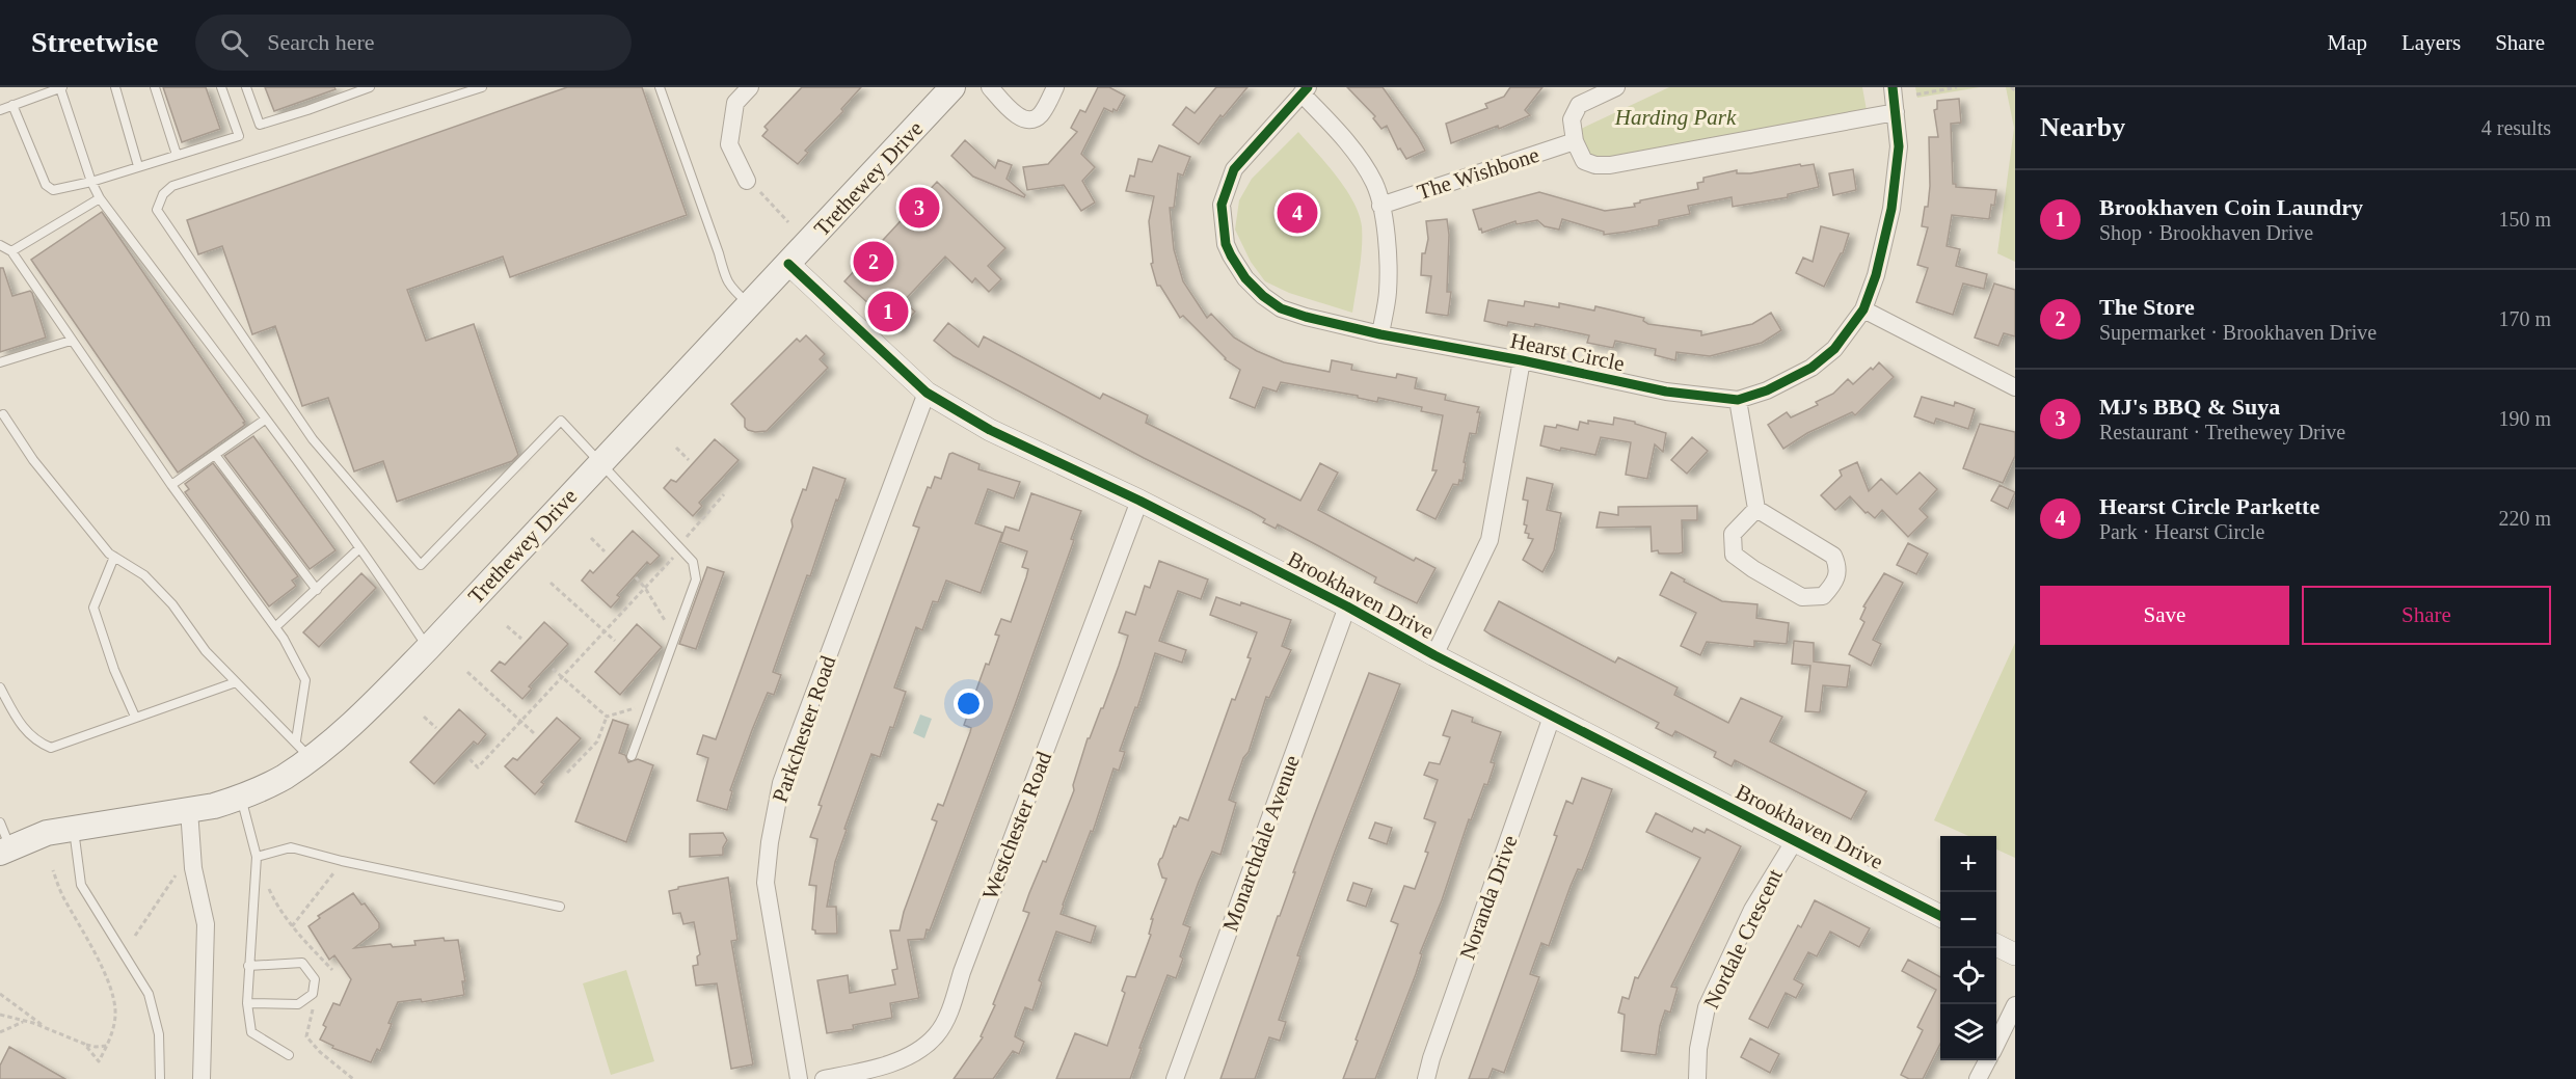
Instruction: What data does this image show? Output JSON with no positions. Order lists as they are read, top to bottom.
{
  "streets": {
    "main road": ["Trethewey Drive"],
    "street": [
      "The Wishbone",
      "Hearst Circle",
      "Brookhaven Drive",
      "Parkchester Road",
      "Westchester Road",
      "Monarchdale Avenue",
      "Noranda Drive",
      "Nordale Crescent"
    ]
  },
  "crossings": [
    ["The Wishbone", "Hearst Circle"],
    ["Trethewey Drive", "Brookhaven Drive"],
    ["Brookhaven Drive", "Parkchester Road"],
    ["Brookhaven Drive", "Westchester Road"],
    ["Brookhaven Drive", "Monarchdale Avenue"],
    ["Brookhaven Drive", "Noranda Drive"],
    ["Brookhaven Drive", "Nordale Crescent"]
  ],
  "parks": ["Harding Park"],
  "page": {
    "header": "Streetwise",
    "search": "Search here",
    "nav": ["Map", "Layers", "Share"],
    "heading": ["Nearby", "4 results"],
    "list": [
      {
        "mark": "1",
        "name": "Brookhaven Coin Laundry",
        "note": "Shop · Brookhaven Drive",
        "value": "150 m"
      },
      {
        "mark": "2",
        "name": "The Store",
        "note": "Supermarket · Brookhaven Drive",
        "value": "170 m"
      },
      {
        "mark": "3",
        "name": "MJ's BBQ & Suya",
        "note": "Restaurant · Trethewey Drive",
        "value": "190 m"
      },
      {
        "mark": "4",
        "name": "Hearst Circle Parkette",
        "note": "Park · Hearst Circle",
        "value": "220 m"
      }
    ],
    "pins": [
      "3",
      "4",
      "2",
      "1"
    ],
    "buttons": ["Save", "Share"],
    "map_buttons": ["+", "−"]
  }
}
